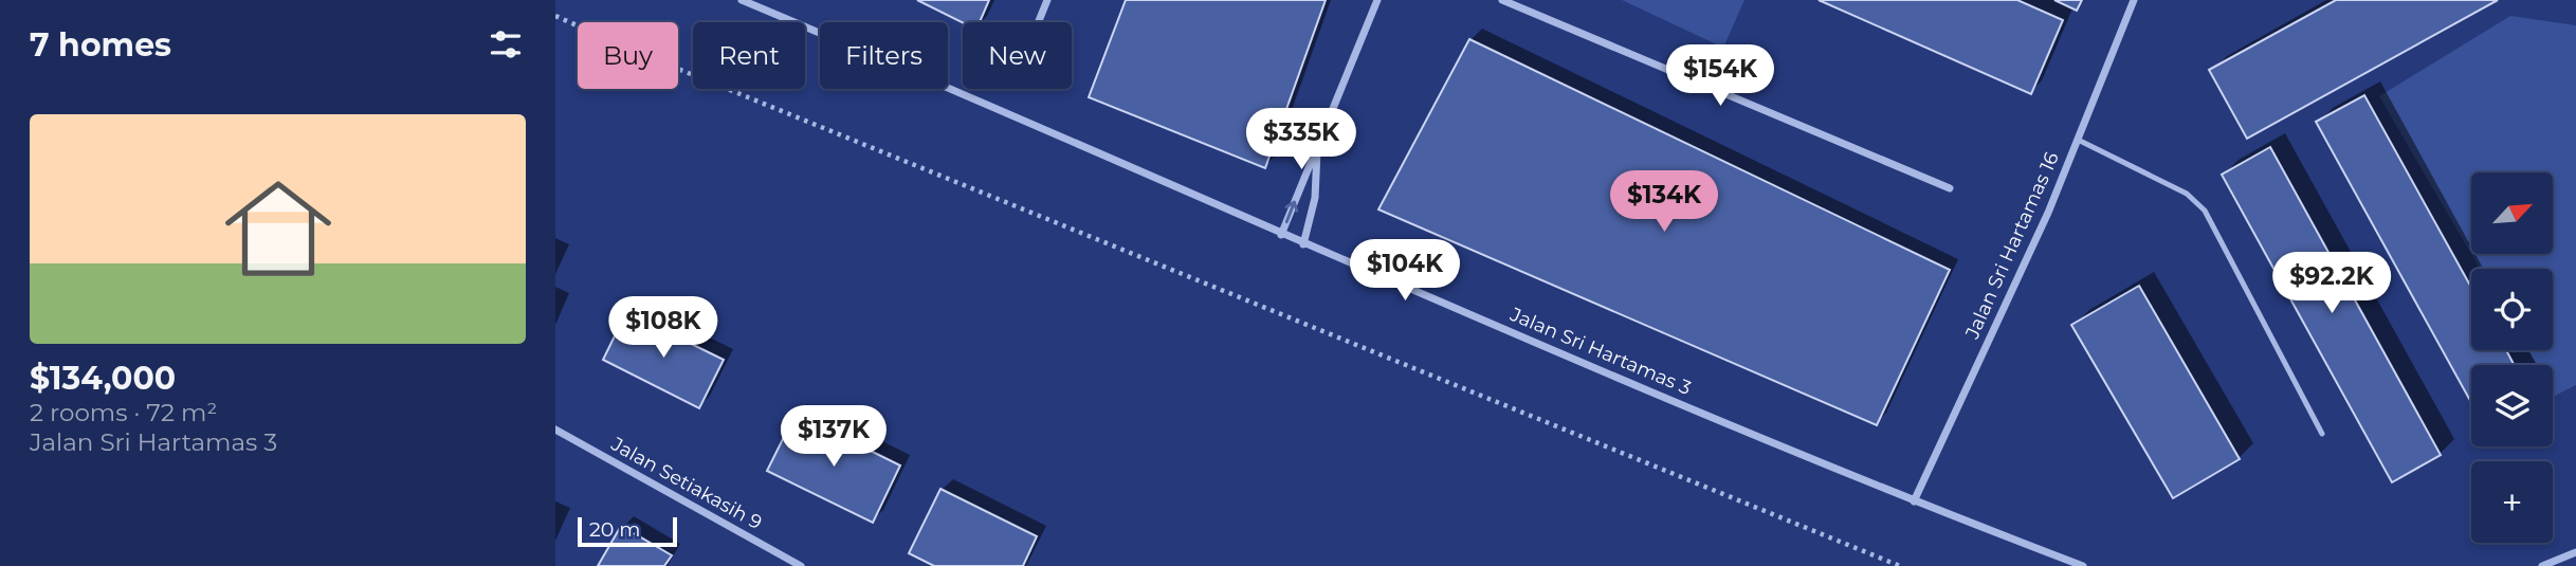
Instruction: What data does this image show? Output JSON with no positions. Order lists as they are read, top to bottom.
{
  "streets": {
    "street": ["Jalan Sri Hartamas 16", "Jalan Sri Hartamas 3", "Jalan Setiakasih 9"]
  },
  "crossings": [
    ["Jalan Sri Hartamas 16", "Jalan Sri Hartamas 3"]
  ],
  "scale_bar": "20 m",
  "north": "top right",
  "page": {
    "heading": "7 homes",
    "chip": [
      "Buy",
      "Rent",
      "Filters",
      "New"
    ],
    "price": [
      "$154K",
      "$335K",
      "$134K",
      "$104K",
      "$92.2K",
      "$108K",
      "$137K"
    ],
    "list": [
      {
        "name": "$134,000",
        "note": "2 rooms · 72 m² · Jalan Sri Hartamas 3"
      }
    ],
    "map_buttons": "+",
    "scale": "20 m"
  }
}
